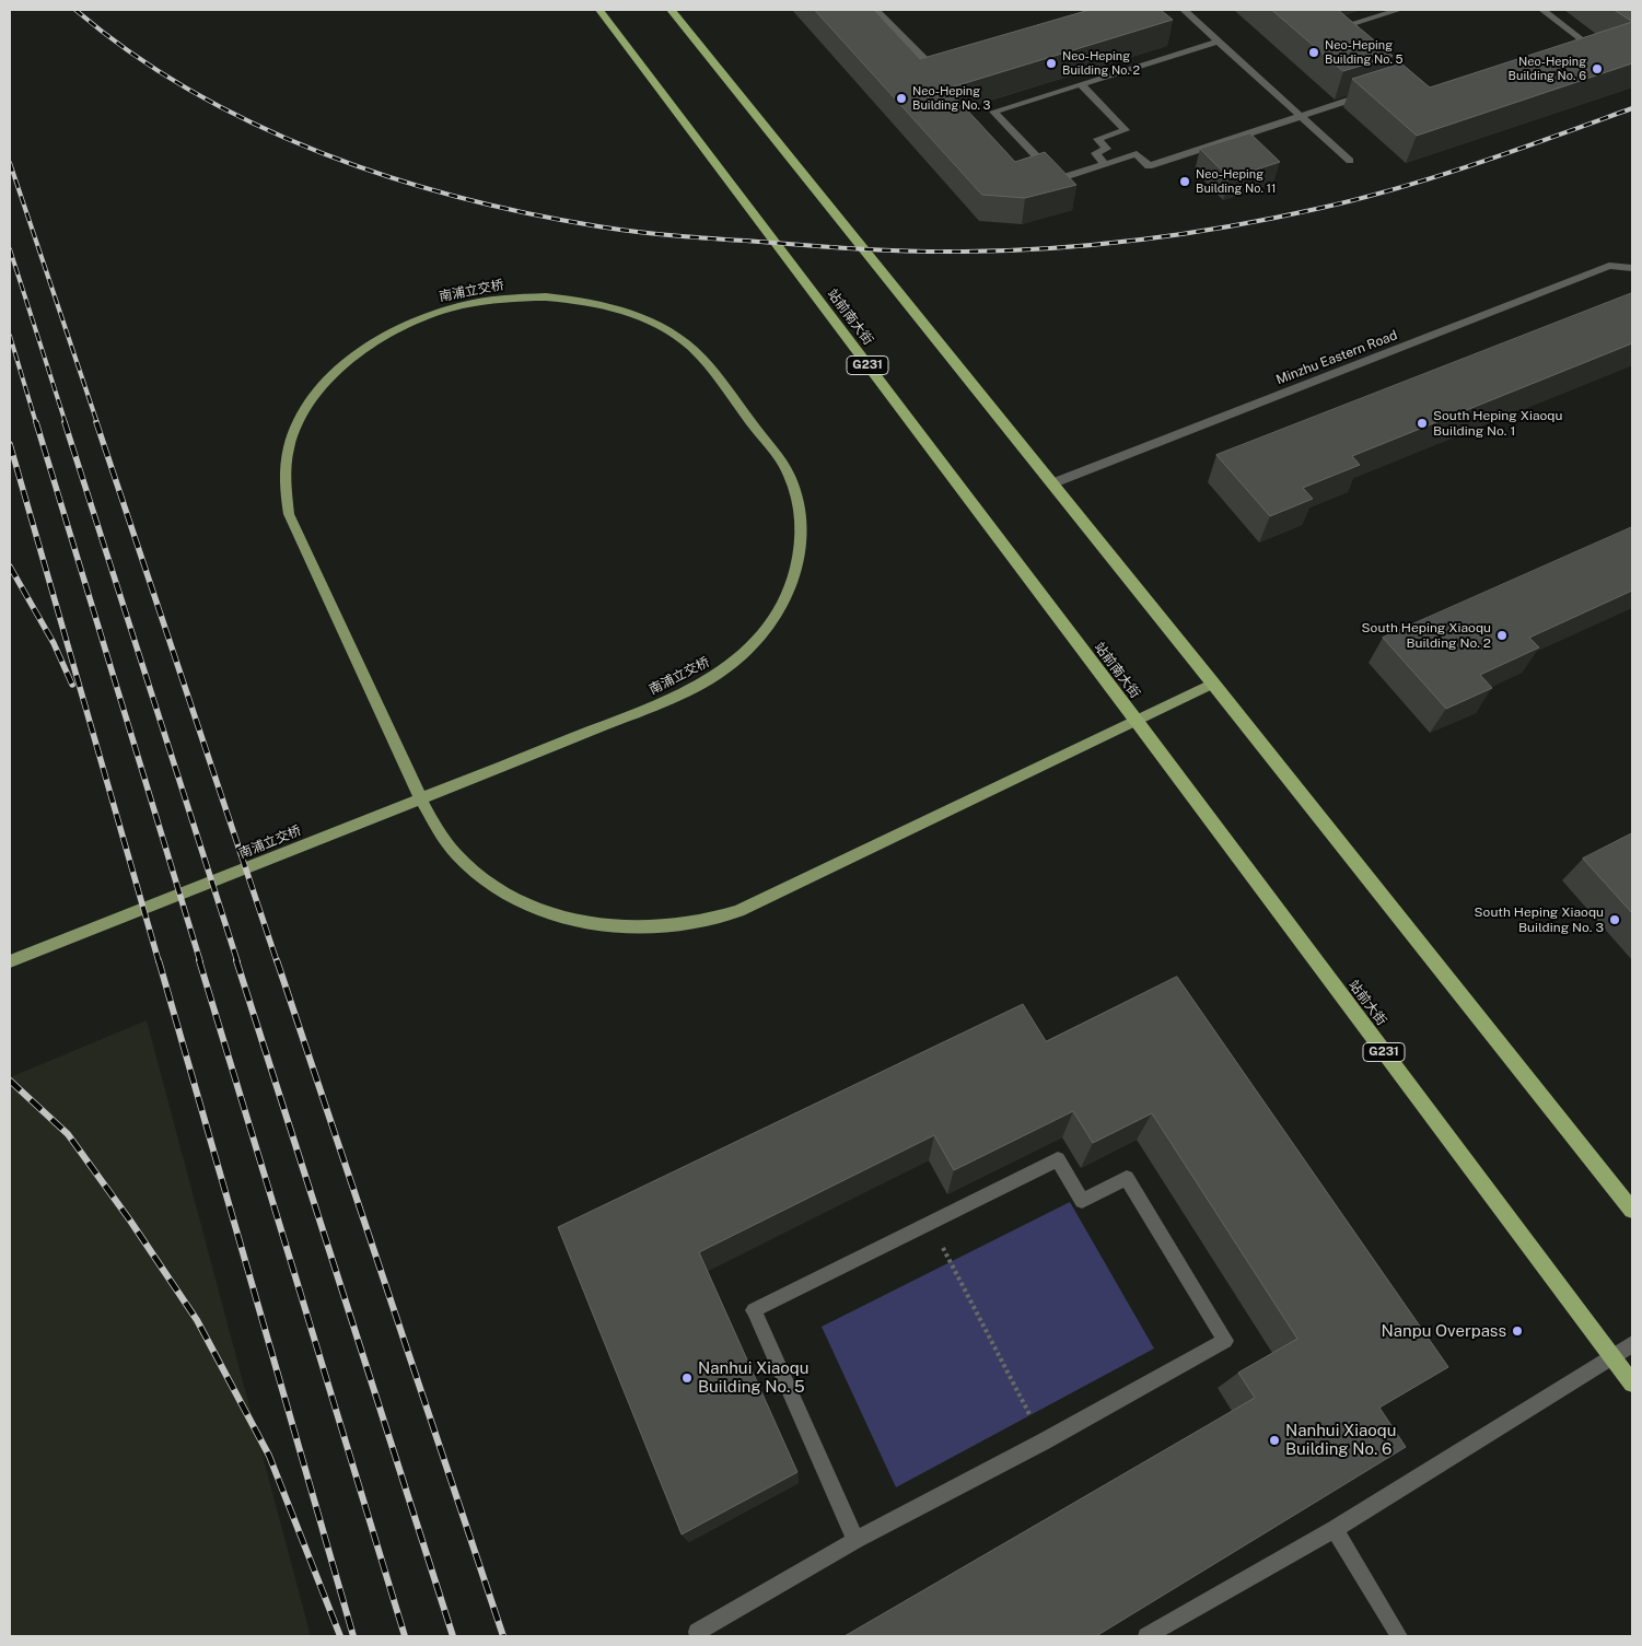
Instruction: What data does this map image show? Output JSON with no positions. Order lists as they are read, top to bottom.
{
  "streets": {
    "highway": ["站前南大街", "G231", "站前大街"],
    "main road": ["南浦立交桥"],
    "street": ["Minzhu Eastern Road"]
  },
  "crossings": [
    ["南浦立交桥", "站前南大街"],
    ["南浦立交桥", "站前大街"],
    ["站前南大街", "站前大街"]
  ],
  "places": [
    "Neo-Heping Building No. 5",
    "Neo-Heping Building No. 2",
    "Neo-Heping Building No. 6",
    "Neo-Heping Building No. 3",
    "Neo-Heping Building No. 11",
    "South Heping Xiaoqu Building No. 1",
    "South Heping Xiaoqu Building No. 2",
    "South Heping Xiaoqu Building No. 3",
    "Nanpu Overpass",
    "Nanhui Xiaoqu Building No. 5",
    "Nanhui Xiaoqu Building No. 6"
  ]
}
